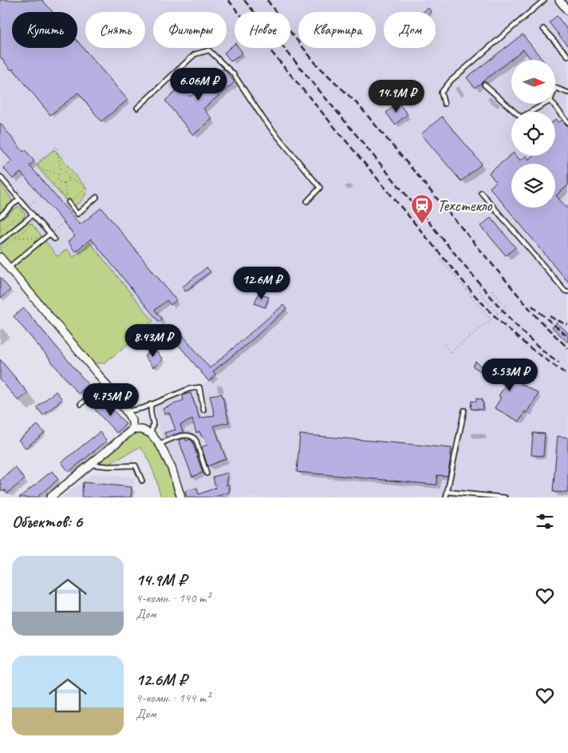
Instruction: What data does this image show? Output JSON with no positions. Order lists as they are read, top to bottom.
{
  "places": {
    "station": ["Техстекло"]
  },
  "north": "right",
  "page": {
    "chip": [
      "Купить",
      "Снять",
      "Фильтры",
      "Новое",
      "Квартира",
      "Дом"
    ],
    "price": [
      "6.06M ₽",
      "14.9M ₽",
      "12.6M ₽",
      "8.43M ₽",
      "5.53M ₽",
      "4.75M ₽"
    ],
    "heading": "Объектов: 6",
    "list": [
      {
        "name": "14.9M ₽",
        "note": "4-комн. · 140 m² · Дом"
      },
      {
        "name": "12.6M ₽",
        "note": "4-комн. · 144 m² · Дом"
      }
    ]
  }
}
